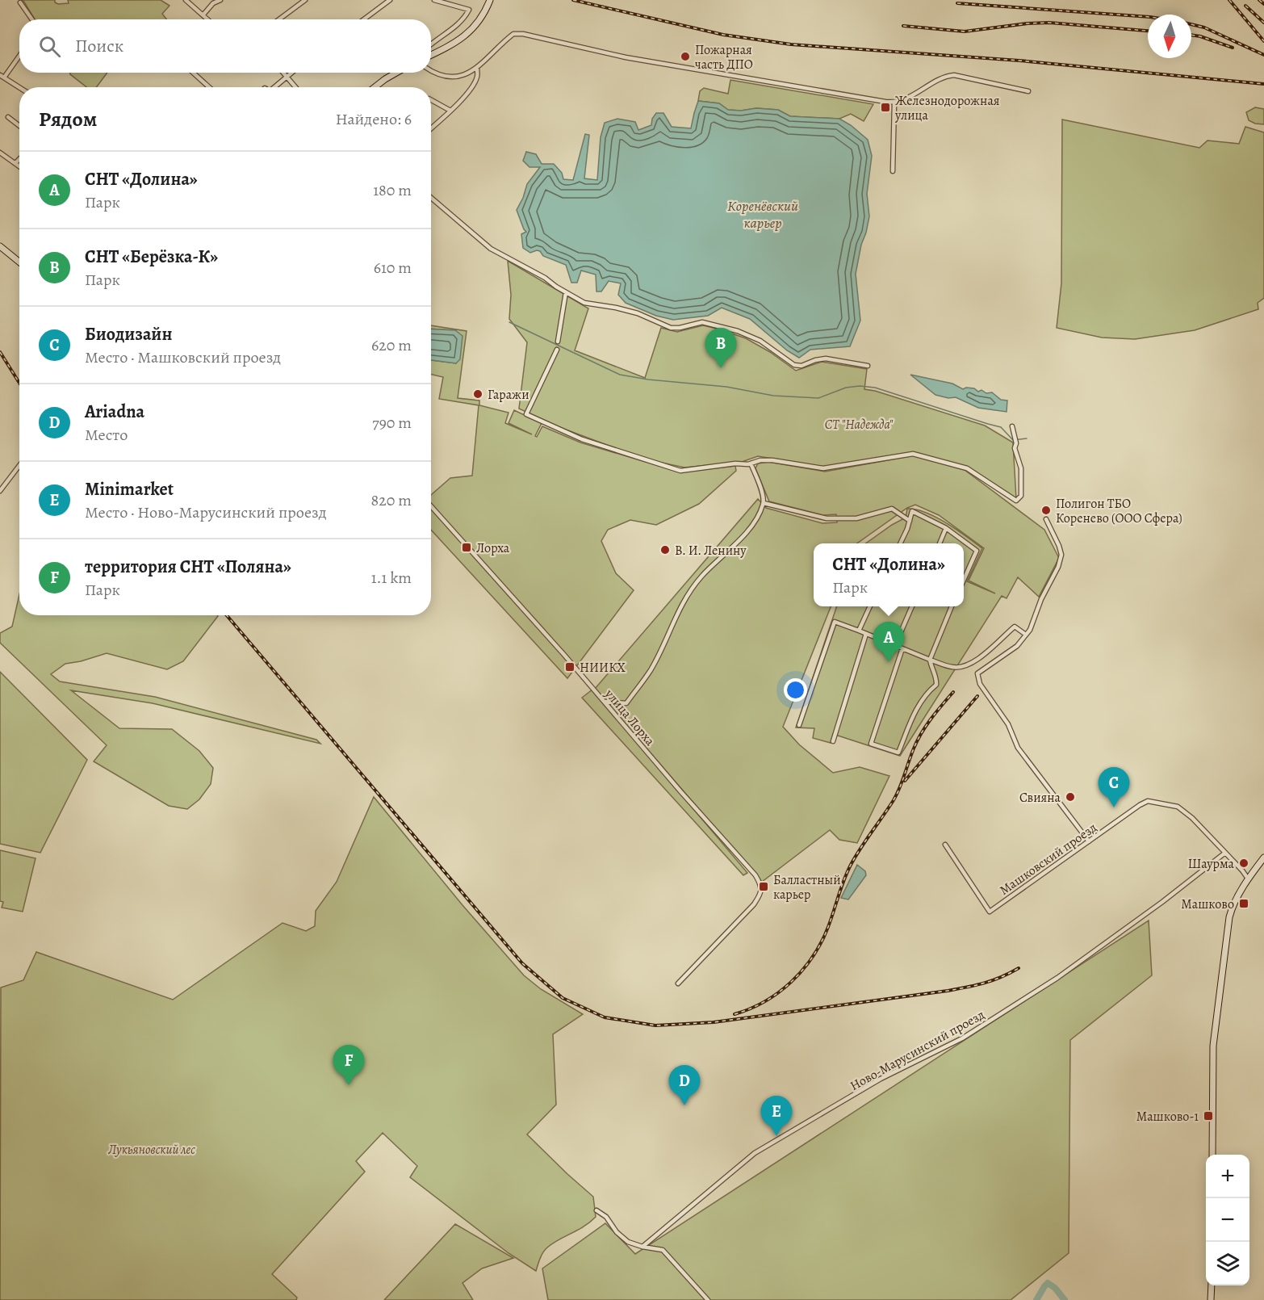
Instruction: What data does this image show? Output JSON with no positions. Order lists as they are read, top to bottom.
{
  "streets": {
    "street": ["улица Лорха", "Машковский проезд", "Ново-Марусинский проезд"]
  },
  "crossings": [
    ["Машковский проезд", "Ново-Марусинский проезд"]
  ],
  "water": ["Коренёвский карьер"],
  "parks": ["СТ \"Надежда\"", "Лукьяновский лес"],
  "places": {
    "other": [
      "Пожарная часть ДПО",
      "Гаражи",
      "Полигон ТБО Коренево (ООО Сфера)",
      "В. И. Ленину",
      "Свияна",
      "Шаурма"
    ],
    "transit": [
      "Железнодорожная улица",
      "Лорха",
      "НИИКХ",
      "Балластный карьер",
      "Машково",
      "Машково-1"
    ]
  },
  "north": "bottom",
  "page": {
    "search": "Поиск",
    "heading": ["Рядом", "Найдено: 6"],
    "list": [
      {
        "mark": "A",
        "name": "СНТ «Долина»",
        "note": "Парк",
        "value": "180 m"
      },
      {
        "mark": "B",
        "name": "СНТ «Берёзка-К»",
        "note": "Парк",
        "value": "610 m"
      },
      {
        "mark": "C",
        "name": "Биодизайн",
        "note": "Место · Машковский проезд",
        "value": "620 m"
      },
      {
        "mark": "D",
        "name": "Ariadna",
        "note": "Место",
        "value": "790 m"
      },
      {
        "mark": "E",
        "name": "Minimarket",
        "note": "Место · Ново-Марусинский проезд",
        "value": "820 m"
      },
      {
        "mark": "F",
        "name": "территория СНТ «Поляна»",
        "note": "Парк",
        "value": "1.1 km"
      }
    ],
    "pins": [
      "B",
      "A",
      "C",
      "F",
      "D",
      "E"
    ],
    "popup": ["СНТ «Долина»", "Парк"],
    "map_buttons": ["+", "−"]
  }
}
